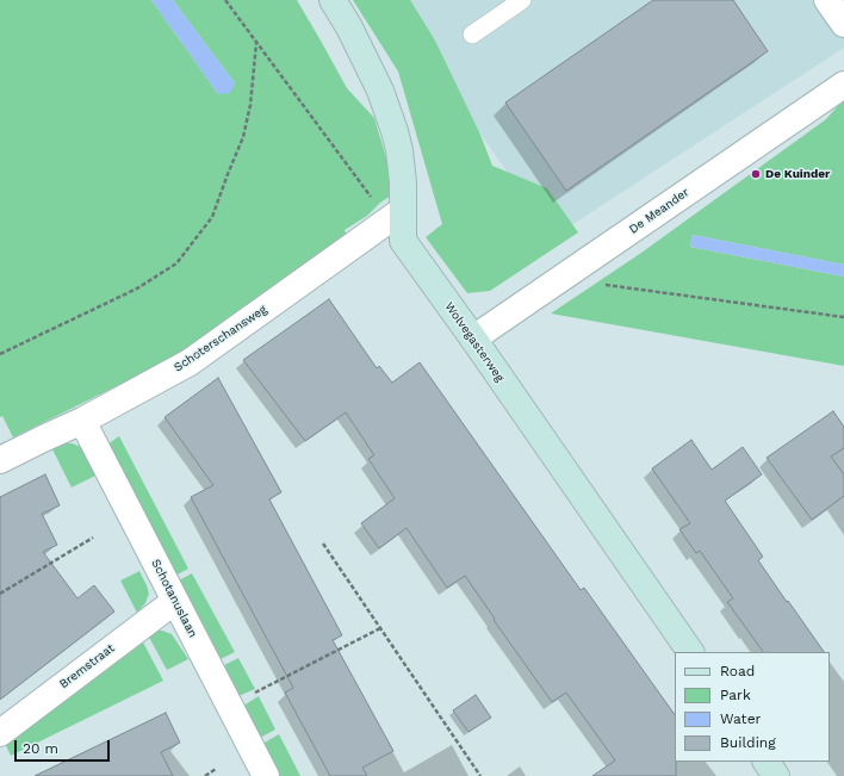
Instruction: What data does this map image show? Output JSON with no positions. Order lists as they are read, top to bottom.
{
  "streets": {
    "street": [
      "De Meander",
      "Schoterschansweg",
      "Wolvegasterweg",
      "Schotanuslaan",
      "Bremstraat"
    ]
  },
  "crossings": [
    ["De Meander", "Wolvegasterweg"],
    ["Schoterschansweg", "Wolvegasterweg"],
    ["Schoterschansweg", "Schotanuslaan"],
    ["Schotanuslaan", "Bremstraat"]
  ],
  "places": ["De Kuinder"],
  "legend": [
    "Road",
    "Park",
    "Water",
    "Building"
  ],
  "scale_bar": "20 m"
}
